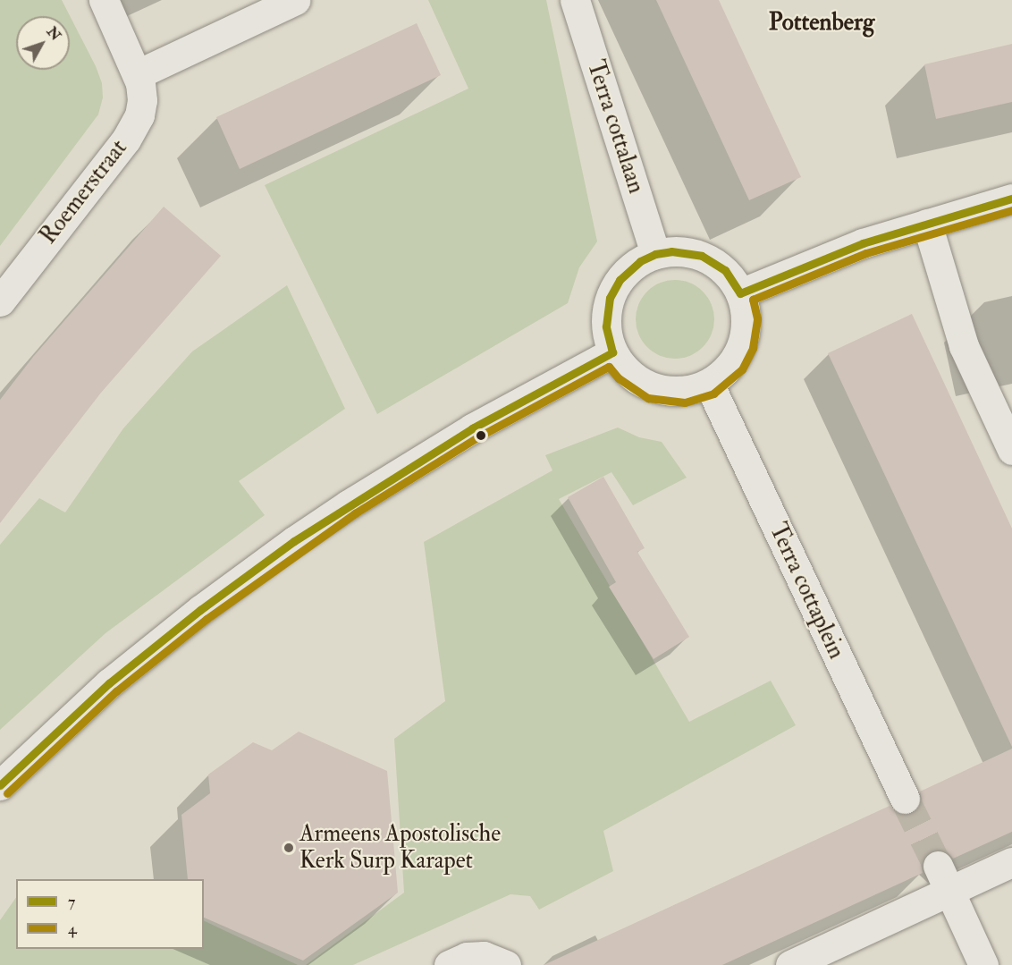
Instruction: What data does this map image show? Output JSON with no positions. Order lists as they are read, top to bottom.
{
  "streets": {
    "street": ["Terra cottalaan", "Roemerstraat", "Terra cottaplein"]
  },
  "crossings": [
    ["Terra cottalaan", "Terra cottaplein"]
  ],
  "districts": ["Pottenberg"],
  "places": ["Armeens Apostolische Kerk Surp Karapet"],
  "lines": ["transit line 7", "transit line 4"],
  "legend": ["7", "4"],
  "north": "top right"
}
